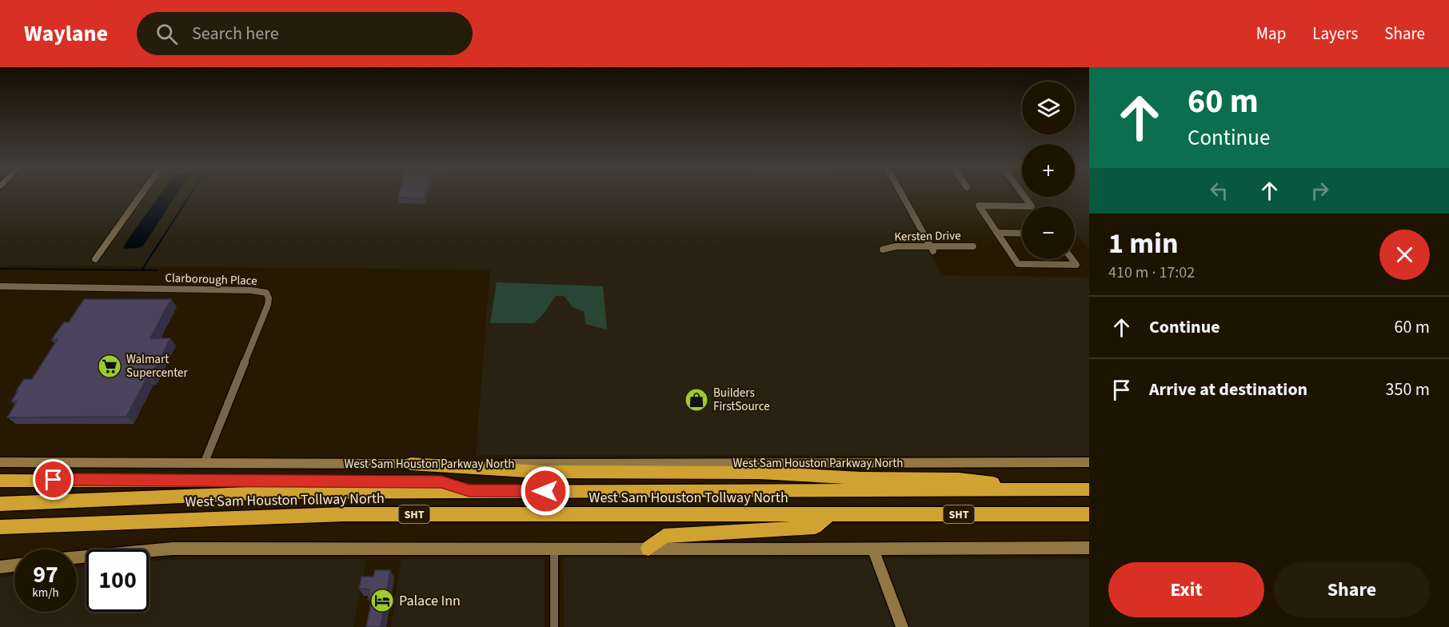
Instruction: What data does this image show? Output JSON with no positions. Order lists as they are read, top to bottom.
{
  "streets": {
    "highway": ["West Sam Houston Tollway North", "SHT"],
    "main road": ["West Sam Houston Parkway North"],
    "street": ["Kersten Drive", "Clarborough Place"]
  },
  "crossings": [
    ["Clarborough Place", "West Sam Houston Parkway North"]
  ],
  "places": {
    "supermarket": ["Walmart Supercenter"],
    "shop": ["Builders FirstSource"],
    "hotel": ["Palace Inn"]
  },
  "page": {
    "header": "Waylane",
    "search": "Search here",
    "nav": ["Map", "Layers", "Share"],
    "turn": ["60 m", "Continue"],
    "map_buttons": ["+", "−"],
    "heading": ["1 min", "410 m · 17:02"],
    "list": [
      {
        "name": "Continue",
        "value": "60 m"
      },
      {
        "name": "Arrive at destination",
        "value": "350 m"
      }
    ],
    "speed": "97 km/h",
    "limit": "100",
    "buttons": ["Exit", "Share"]
  }
}
